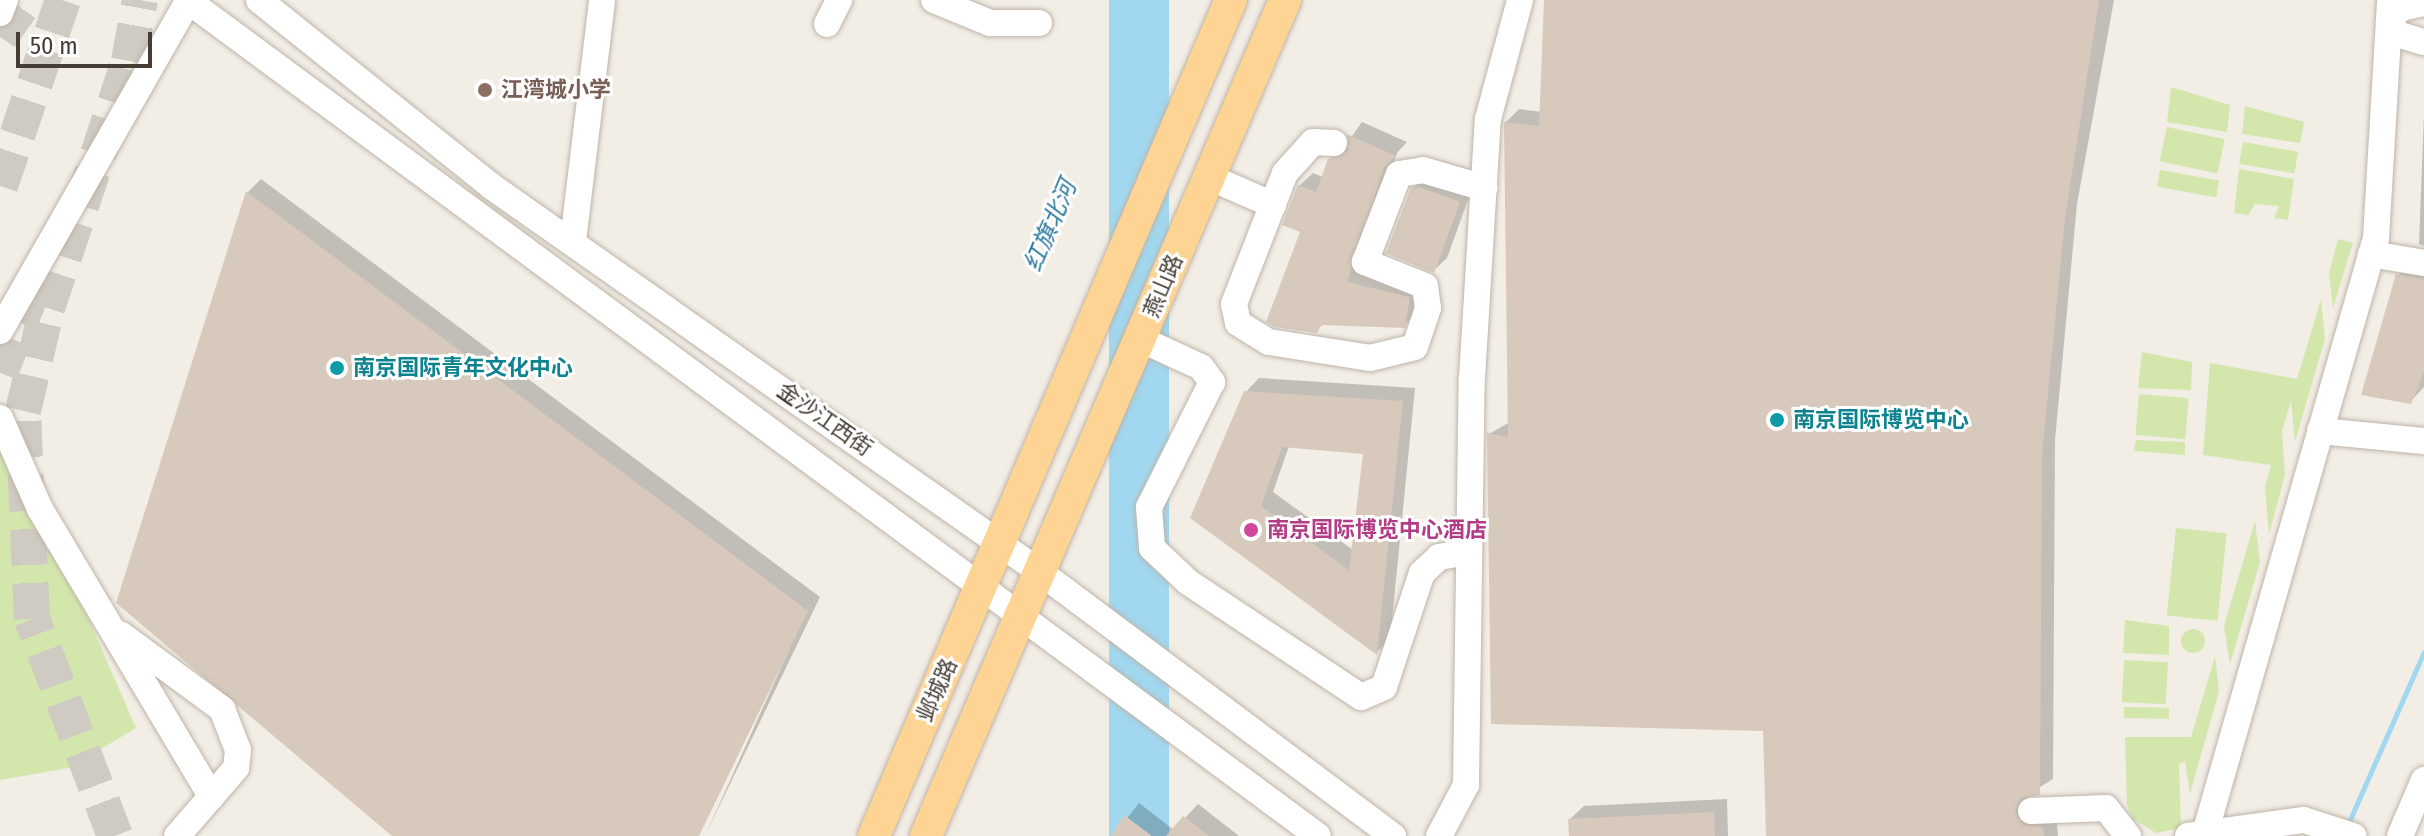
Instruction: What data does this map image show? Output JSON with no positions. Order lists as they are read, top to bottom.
{
  "streets": {
    "main road": ["燕山路", "邺城路"],
    "street": ["金沙江西街"]
  },
  "crossings": [
    ["燕山路", "金沙江西街"],
    ["金沙江西街", "邺城路"]
  ],
  "water": ["红旗北河"],
  "places": [
    "江湾城小学",
    "南京国际青年文化中心",
    "南京国际博览中心",
    "南京国际博览中心酒店"
  ],
  "scale_bar": "50 m"
}
